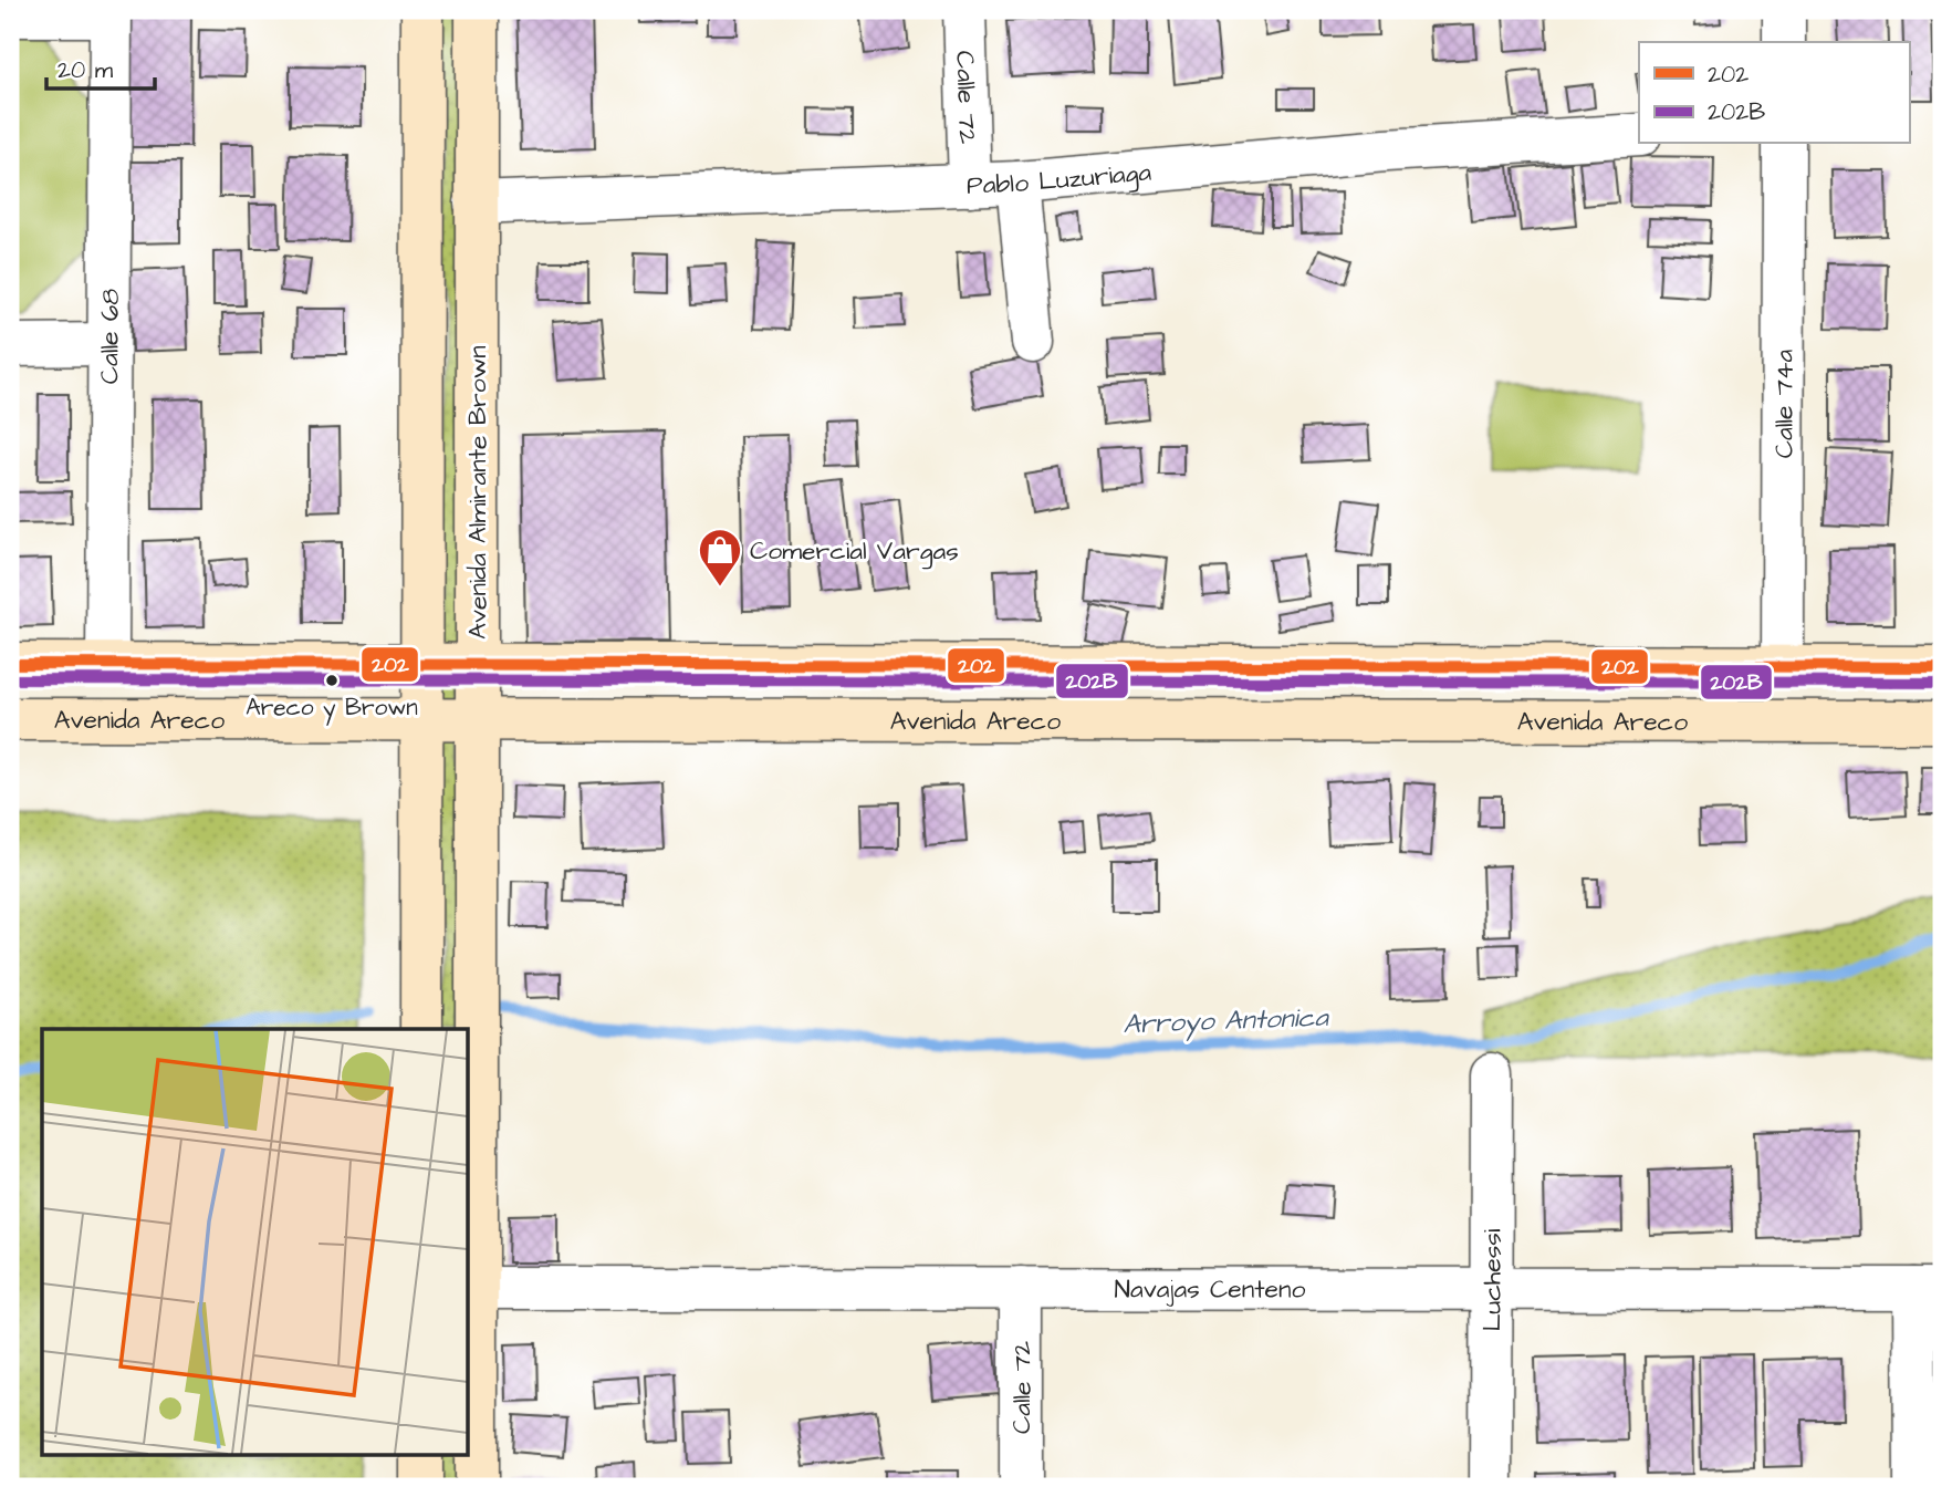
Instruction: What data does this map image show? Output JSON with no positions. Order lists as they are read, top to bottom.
{
  "streets": {
    "main road": ["Avenida Almirante Brown", "Avenida Areco"],
    "street": [
      "Calle 72",
      "Pablo Luzuriaga",
      "Calle 68",
      "Calle 74a",
      "Luchessi",
      "Navajas Centeno"
    ]
  },
  "crossings": [
    ["Calle 72", "Pablo Luzuriaga"],
    ["Calle 72", "Navajas Centeno"],
    ["Pablo Luzuriaga", "Avenida Almirante Brown"],
    ["Avenida Almirante Brown", "Avenida Areco"],
    ["Avenida Almirante Brown", "Navajas Centeno"],
    ["Luchessi", "Navajas Centeno"]
  ],
  "water": ["Arroyo Antonica"],
  "places": {
    "shop": ["Comercial Vargas"],
    "other": ["Areco y Brown"]
  },
  "lines": ["transit line 202", "transit line 202B"],
  "legend": ["202", "202B"],
  "scale_bar": "20 m"
}
